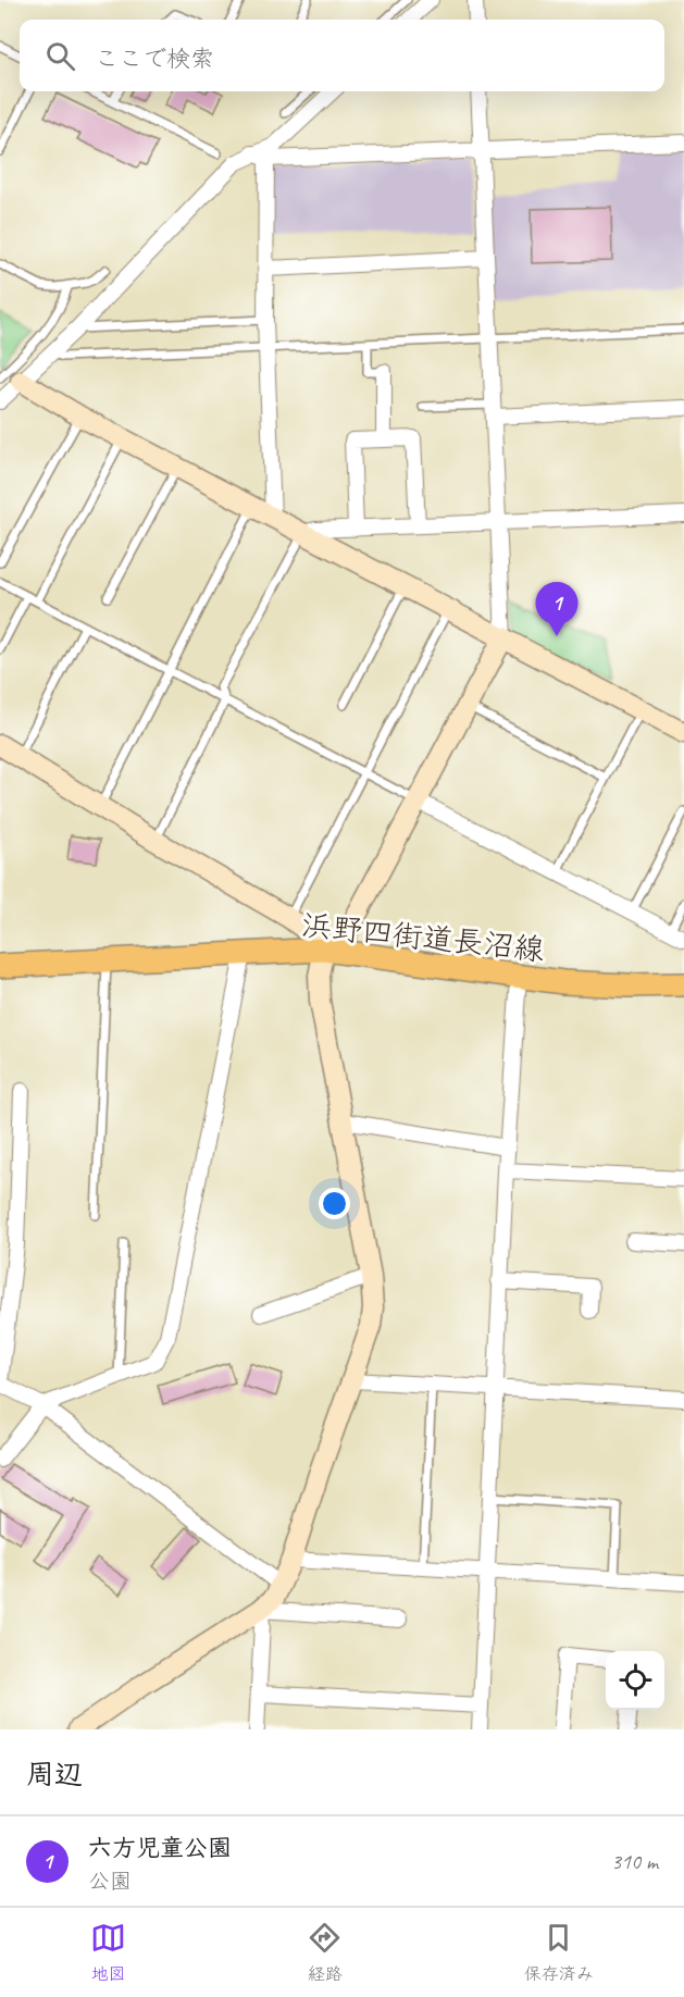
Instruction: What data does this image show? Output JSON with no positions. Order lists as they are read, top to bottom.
{
  "streets": {
    "main road": ["浜野四街道長沼線"]
  },
  "page": {
    "search": "ここで検索",
    "pins": "1",
    "heading": "周辺",
    "list": [
      {
        "mark": "1",
        "name": "六方児童公園",
        "note": "公園",
        "value": "310 m"
      }
    ],
    "nav": ["地図", "経路", "保存済み"]
  }
}
